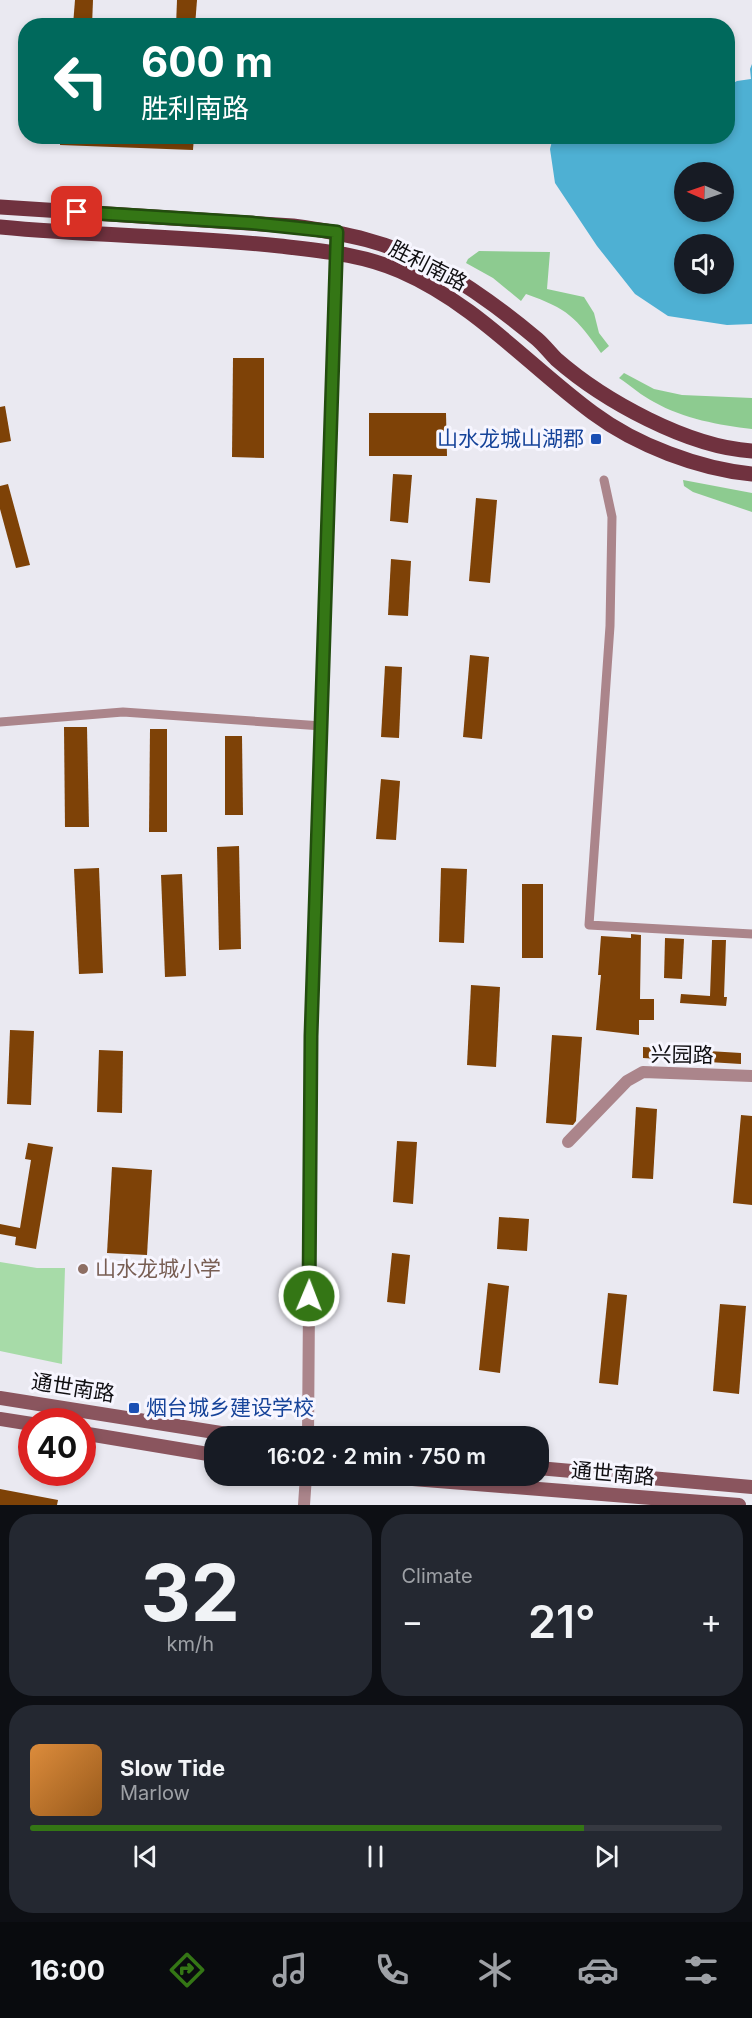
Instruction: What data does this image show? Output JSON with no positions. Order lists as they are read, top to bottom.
{
  "streets": {
    "main road": ["胜利南路", "通世南路"],
    "street": ["兴园路"]
  },
  "places": {
    "transit": ["山水龙城山湖郡", "烟台城乡建设学校"],
    "other": ["山水龙城小学"]
  },
  "north": "left",
  "page": {
    "turn": ["600 m", "胜利南路"],
    "limit": "40",
    "trip": "16:02 · 2 min · 750 m",
    "tile": [
      ["32", "km/h"],
      "Climate"
    ],
    "heat": ["−", "21°", "+"],
    "song": ["Slow Tide", "Marlow"],
    "tabs": "16:00"
  }
}
